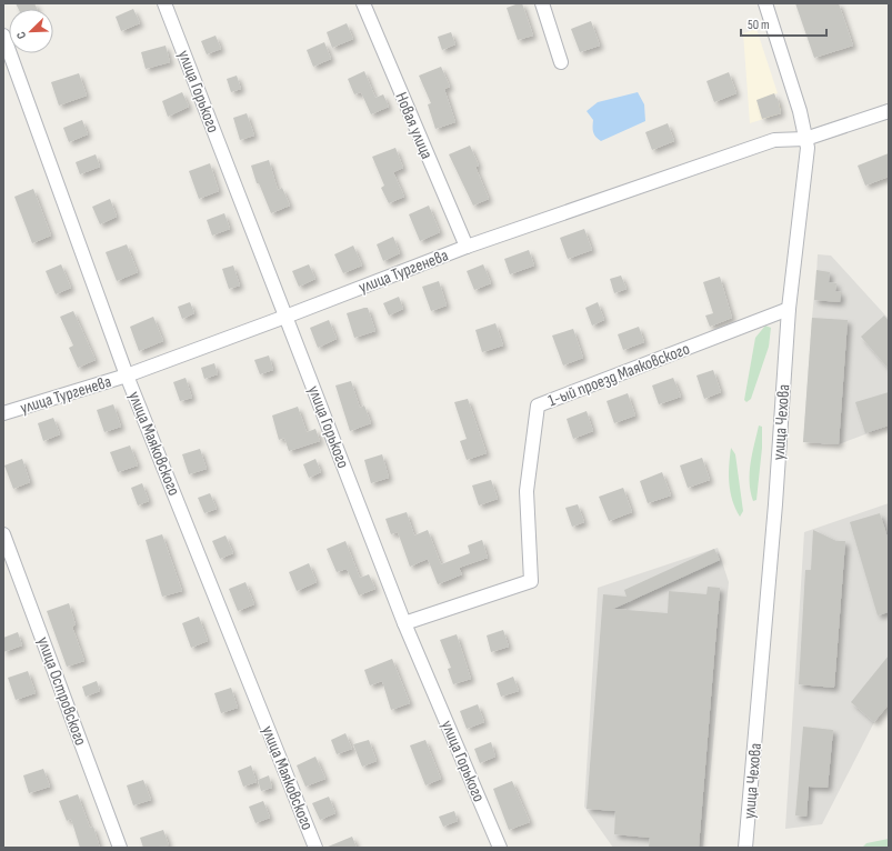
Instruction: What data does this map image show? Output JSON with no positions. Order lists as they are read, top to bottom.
{
  "streets": {
    "street": [
      "улица Горького",
      "Новая улица",
      "улица Тургенева",
      "1-ый проезд Маяковского",
      "улица Чехова",
      "улица Маяковского",
      "улица Островского"
    ]
  },
  "crossings": [
    ["улица Горького", "улица Тургенева"],
    ["улица Горького", "1-ый проезд Маяковского"],
    ["Новая улица", "улица Тургенева"],
    ["улица Тургенева", "улица Чехова"],
    ["улица Тургенева", "улица Маяковского"],
    ["1-ый проезд Маяковского", "улица Чехова"]
  ],
  "scale_bar": "50 m",
  "north": "bottom left"
}
